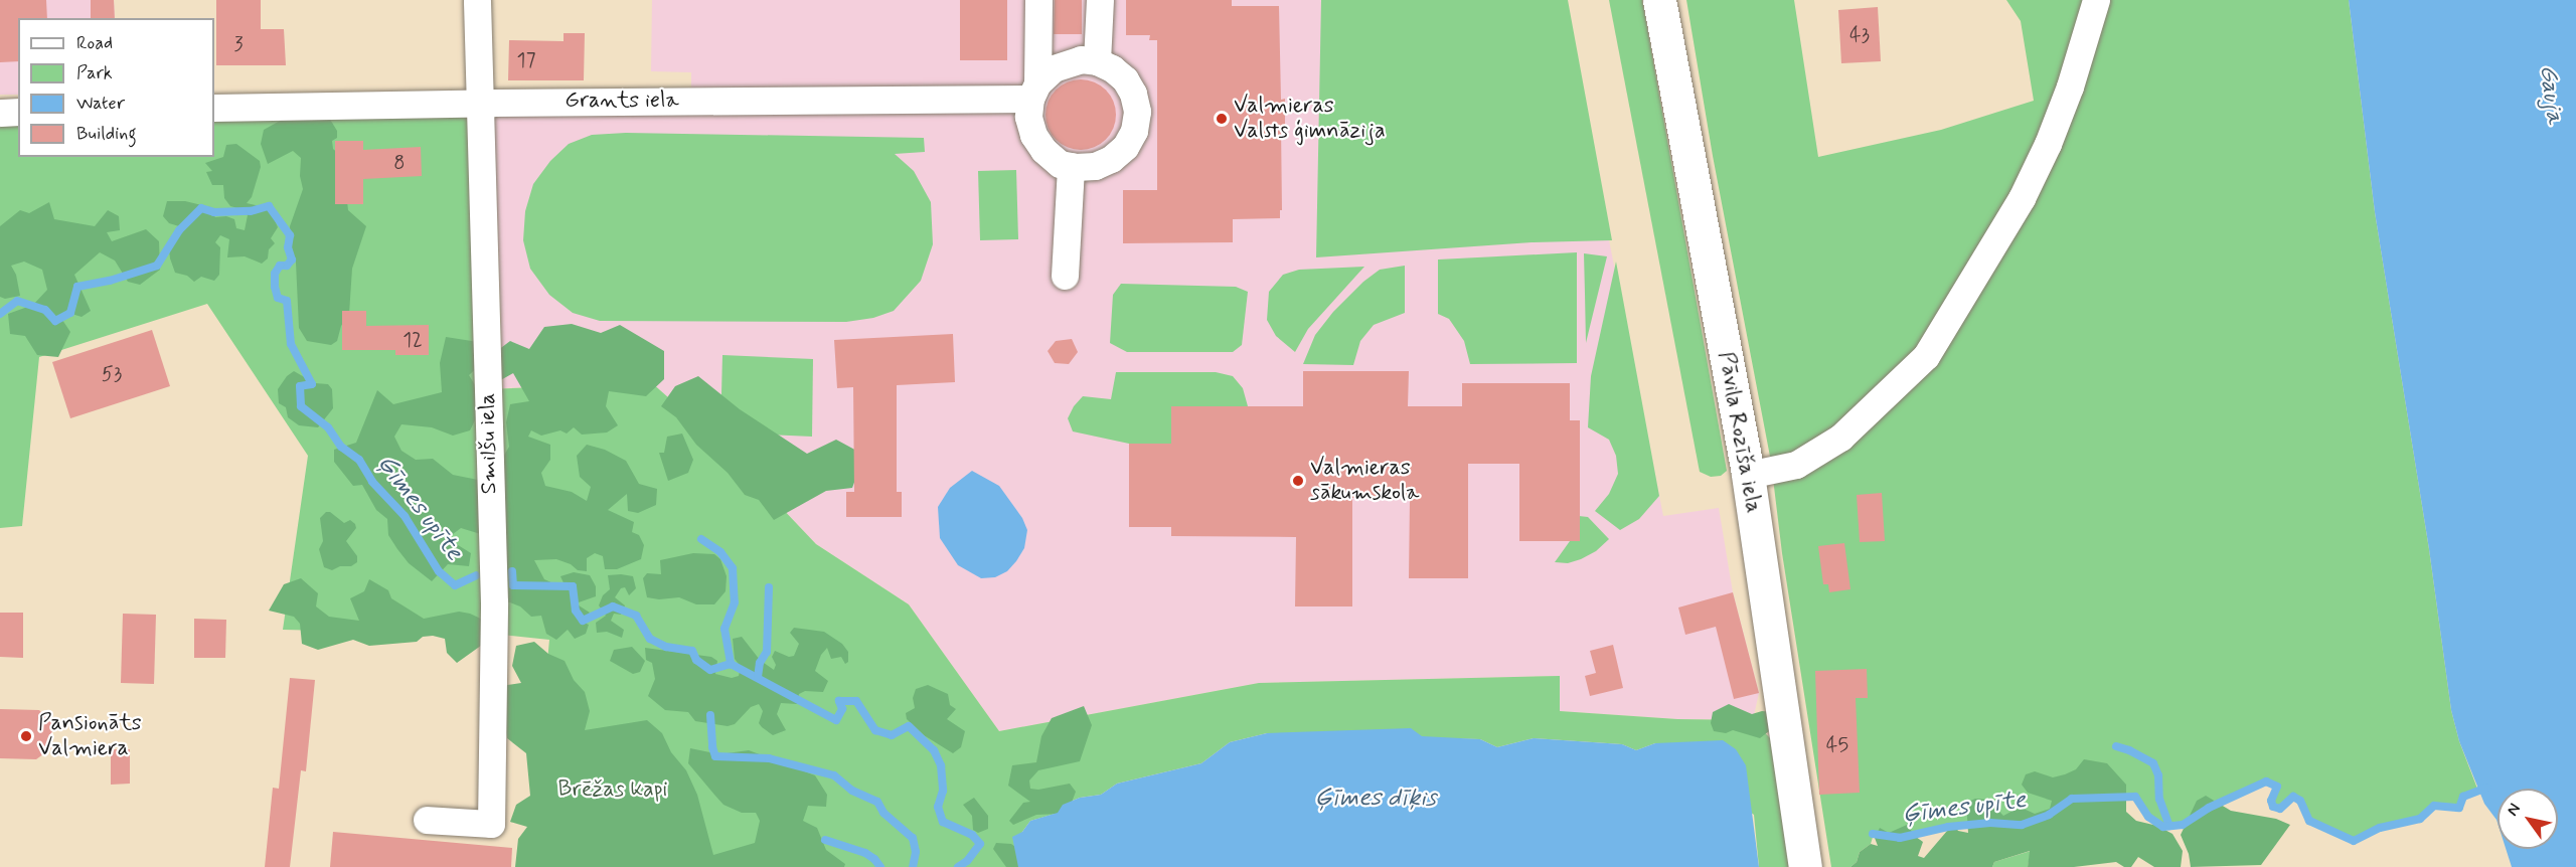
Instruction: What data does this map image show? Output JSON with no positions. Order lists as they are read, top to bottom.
{
  "streets": {
    "street": ["Grants iela", "Pāvila Rozīša iela", "Smilšu iela"]
  },
  "crossings": [
    ["Grants iela", "Smilšu iela"]
  ],
  "water": ["Gauja", "Ģīmes upīte", "Ģīmes dīķis"],
  "parks": ["Brēžas kapi"],
  "places": ["Valmieras Valsts ģimnāzija", "Valmieras sākumskola", "Pansionāts Valmiera"],
  "house_numbers": [
    "43",
    "3",
    "17",
    "8",
    "12",
    "53",
    "45"
  ],
  "legend": [
    "Road",
    "Park",
    "Water",
    "Building"
  ],
  "north": "top left"
}
